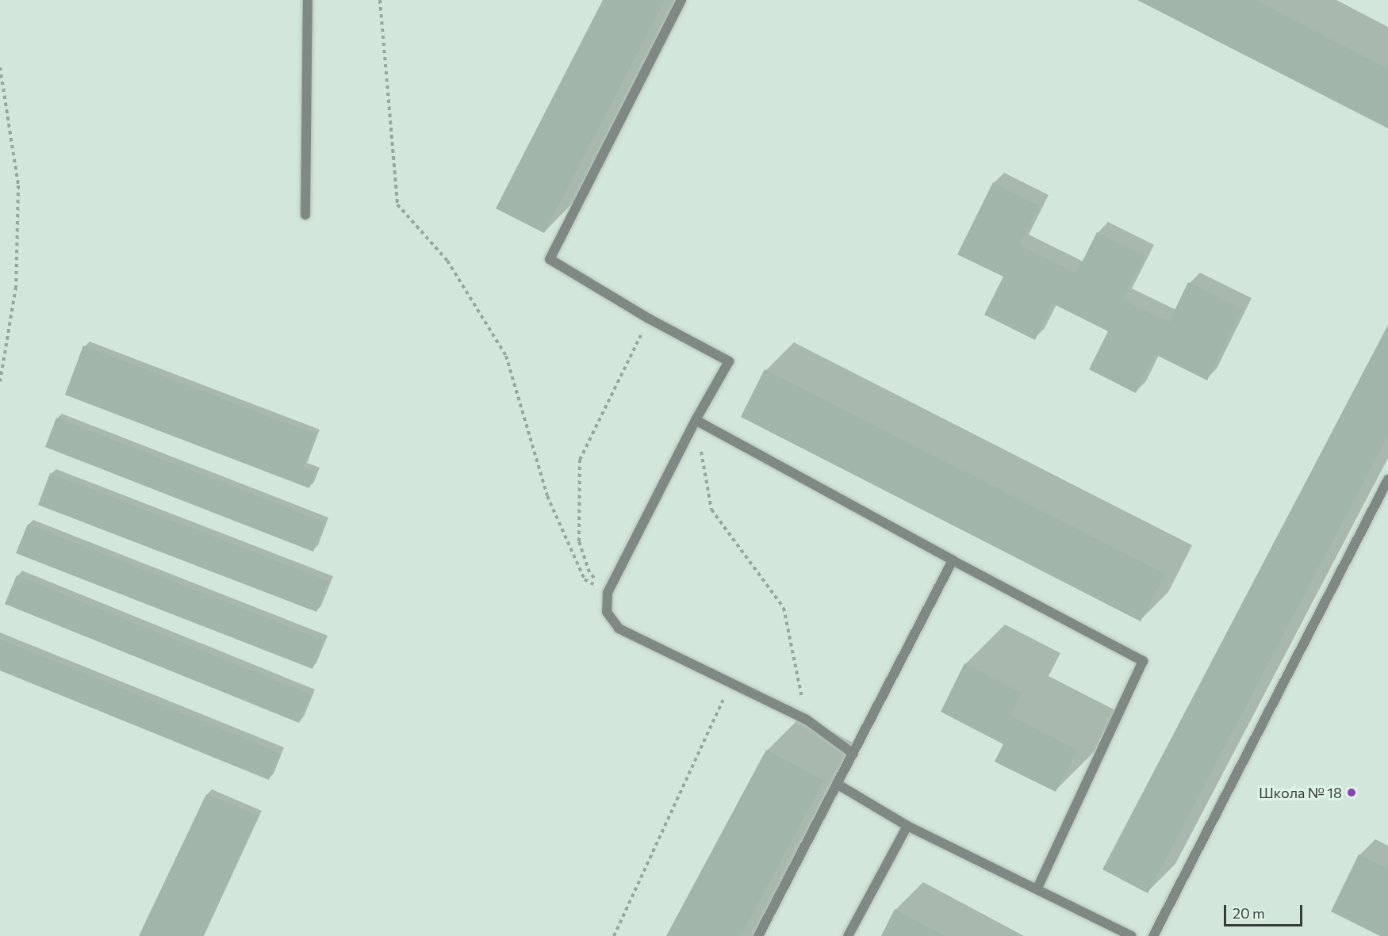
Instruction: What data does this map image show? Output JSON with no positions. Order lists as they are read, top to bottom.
{
  "places": ["Школа № 18"],
  "scale_bar": "20 m"
}
